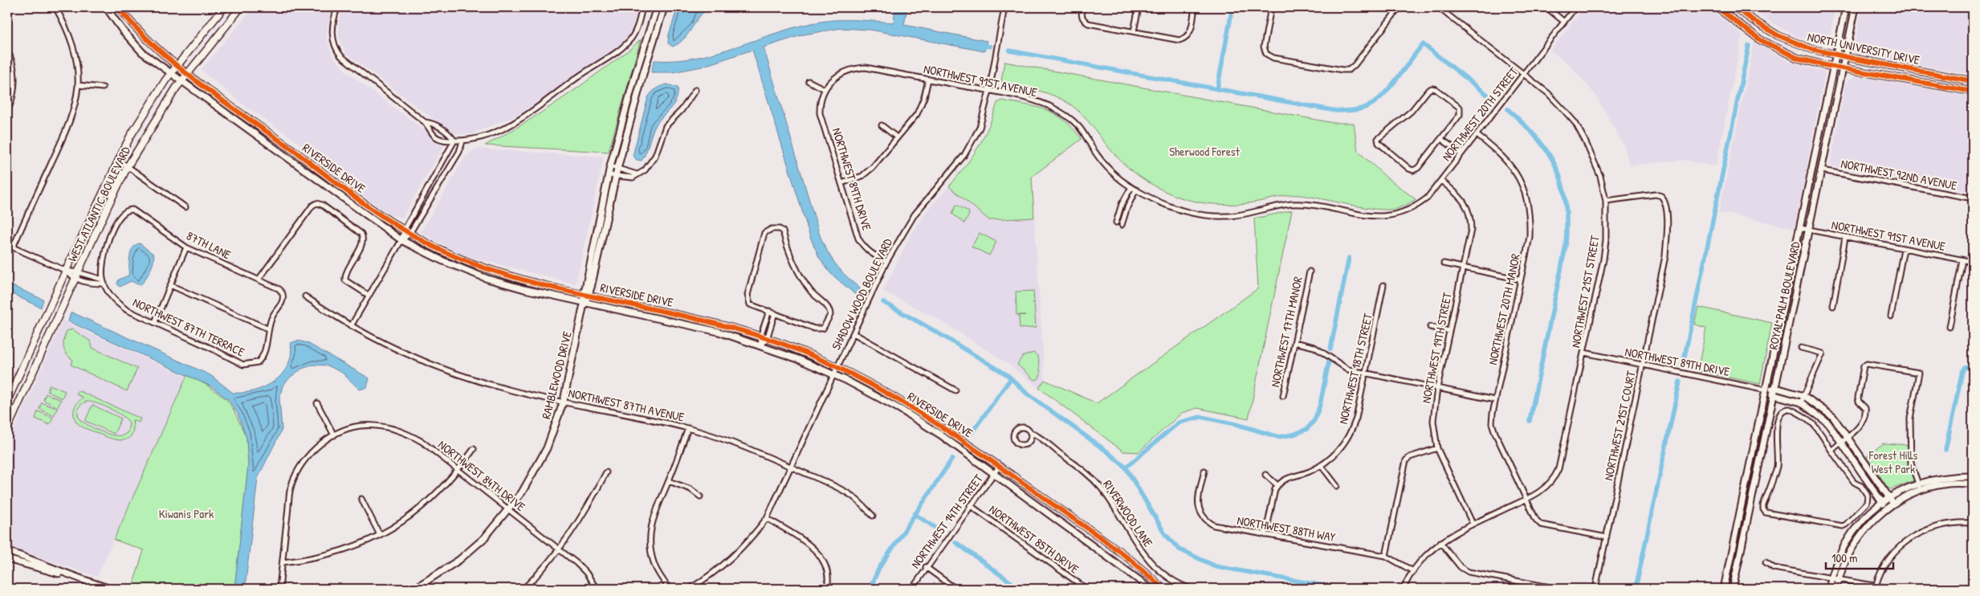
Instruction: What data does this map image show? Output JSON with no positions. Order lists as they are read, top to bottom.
{
  "streets": {
    "main road": ["NORTH UNIVERSITY DRIVE", "WEST ATLANTIC BOULEVARD"],
    "street": [
      "NORTHWEST 91ST AVENUE",
      "NORTHWEST 20TH STREET",
      "RIVERSIDE DRIVE",
      "NORTHWEST 92ND AVENUE",
      "NORTHWEST 89TH DRIVE",
      "87TH LANE",
      "NORTHWEST 21ST STREET",
      "SHADOW WOOD BOULEVARD",
      "ROYAL PALM BOULEVARD",
      "NORTHWEST 20TH MANOR",
      "NORTHWEST 87TH TERRACE",
      "NORTHWEST 17TH MANOR",
      "NORTHWEST 19TH STREET",
      "NORTHWEST 18TH STREET",
      "RAMBLEWOOD DRIVE",
      "NORTHWEST 87TH AVENUE",
      "NORTHWEST 21ST COURT",
      "NORTHWEST 84TH DRIVE",
      "RIVERWOOD LANE",
      "NORTHWEST 14TH STREET",
      "NORTHWEST 88TH WAY",
      "NORTHWEST 85TH DRIVE"
    ]
  },
  "crossings": [
    ["NORTH UNIVERSITY DRIVE", "ROYAL PALM BOULEVARD"],
    ["NORTHWEST 91ST AVENUE", "NORTHWEST 20TH STREET"],
    ["NORTHWEST 91ST AVENUE", "NORTHWEST 89TH DRIVE"],
    ["NORTHWEST 91ST AVENUE", "SHADOW WOOD BOULEVARD"],
    ["NORTHWEST 91ST AVENUE", "ROYAL PALM BOULEVARD"],
    ["NORTHWEST 20TH STREET", "NORTHWEST 21ST STREET"],
    ["NORTHWEST 20TH STREET", "NORTHWEST 20TH MANOR"],
    ["NORTHWEST 20TH STREET", "NORTHWEST 19TH STREET"],
    ["RIVERSIDE DRIVE", "WEST ATLANTIC BOULEVARD"],
    ["RIVERSIDE DRIVE", "SHADOW WOOD BOULEVARD"],
    ["RIVERSIDE DRIVE", "RAMBLEWOOD DRIVE"],
    ["RIVERSIDE DRIVE", "NORTHWEST 14TH STREET"],
    ["NORTHWEST 92ND AVENUE", "ROYAL PALM BOULEVARD"],
    ["NORTHWEST 89TH DRIVE", "NORTHWEST 21ST STREET"],
    ["NORTHWEST 89TH DRIVE", "SHADOW WOOD BOULEVARD"],
    ["NORTHWEST 89TH DRIVE", "ROYAL PALM BOULEVARD"],
    ["NORTHWEST 89TH DRIVE", "NORTHWEST 21ST COURT"],
    ["87TH LANE", "NORTHWEST 87TH TERRACE"],
    ["NORTHWEST 21ST STREET", "NORTHWEST 20TH MANOR"],
    ["NORTHWEST 21ST STREET", "NORTHWEST 19TH STREET"],
    ["NORTHWEST 21ST STREET", "NORTHWEST 21ST COURT"],
    ["NORTHWEST 21ST STREET", "NORTHWEST 88TH WAY"],
    ["SHADOW WOOD BOULEVARD", "NORTHWEST 87TH AVENUE"],
    ["RAMBLEWOOD DRIVE", "NORTHWEST 87TH AVENUE"],
    ["RAMBLEWOOD DRIVE", "NORTHWEST 84TH DRIVE"],
    ["NORTHWEST 14TH STREET", "NORTHWEST 85TH DRIVE"]
  ],
  "parks": ["Sherwood Forest", "Forest Hills West Park", "Kiwanis Park"],
  "scale_bar": "100 m"
}
